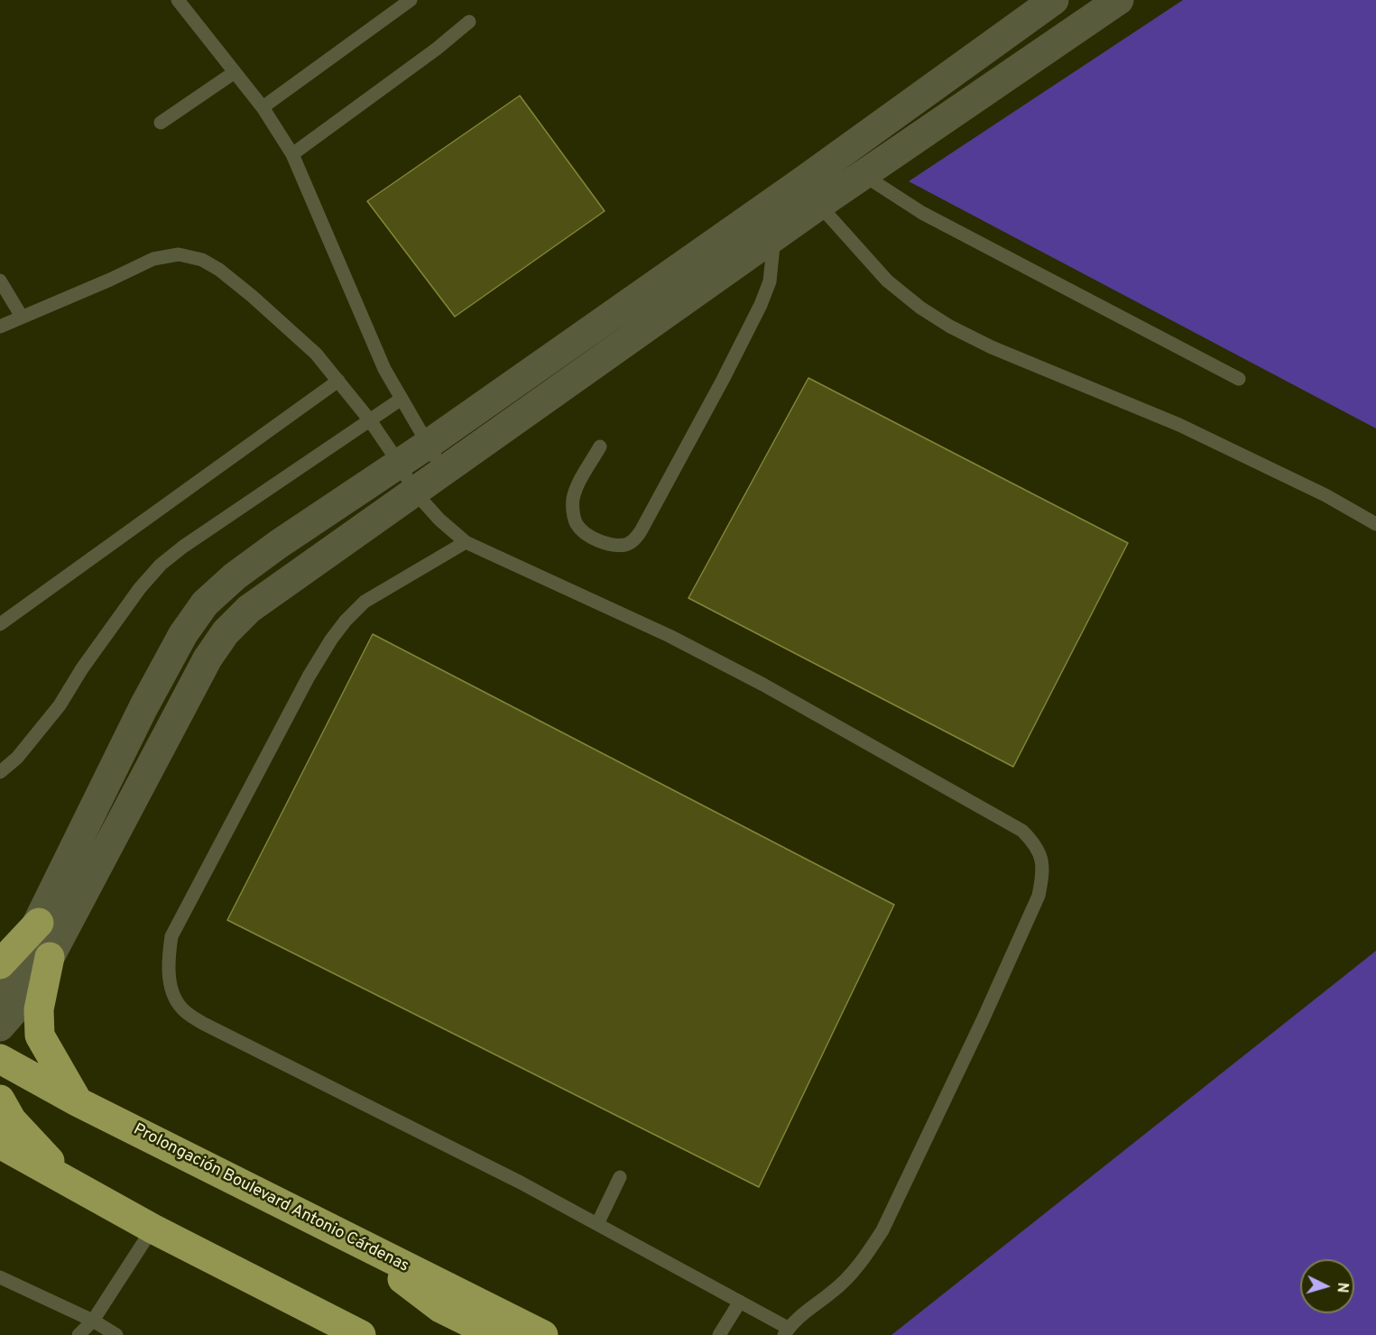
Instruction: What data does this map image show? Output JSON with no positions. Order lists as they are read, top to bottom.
{
  "streets": {
    "highway": ["Prolongación Boulevard Antonio Cárdenas"]
  },
  "north": "right"
}
